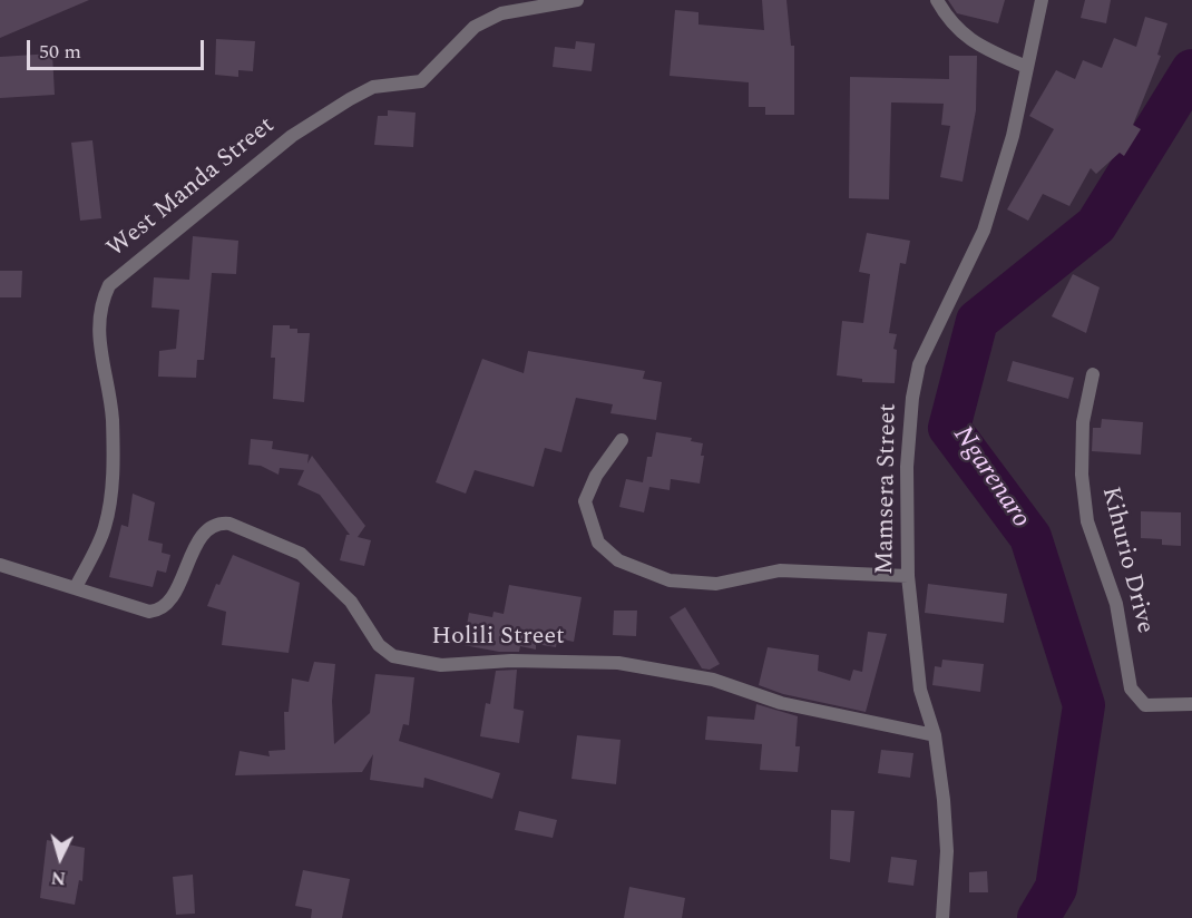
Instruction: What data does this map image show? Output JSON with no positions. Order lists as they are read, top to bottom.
{
  "streets": {
    "street": [
      "West Manda Street",
      "Mamsera Street",
      "Kihurio Drive",
      "Holili Street"
    ]
  },
  "crossings": [
    ["West Manda Street", "Holili Street"],
    ["Mamsera Street", "Holili Street"]
  ],
  "water": ["Ngarenaro"],
  "scale_bar": "50 m",
  "north": "bottom"
}
